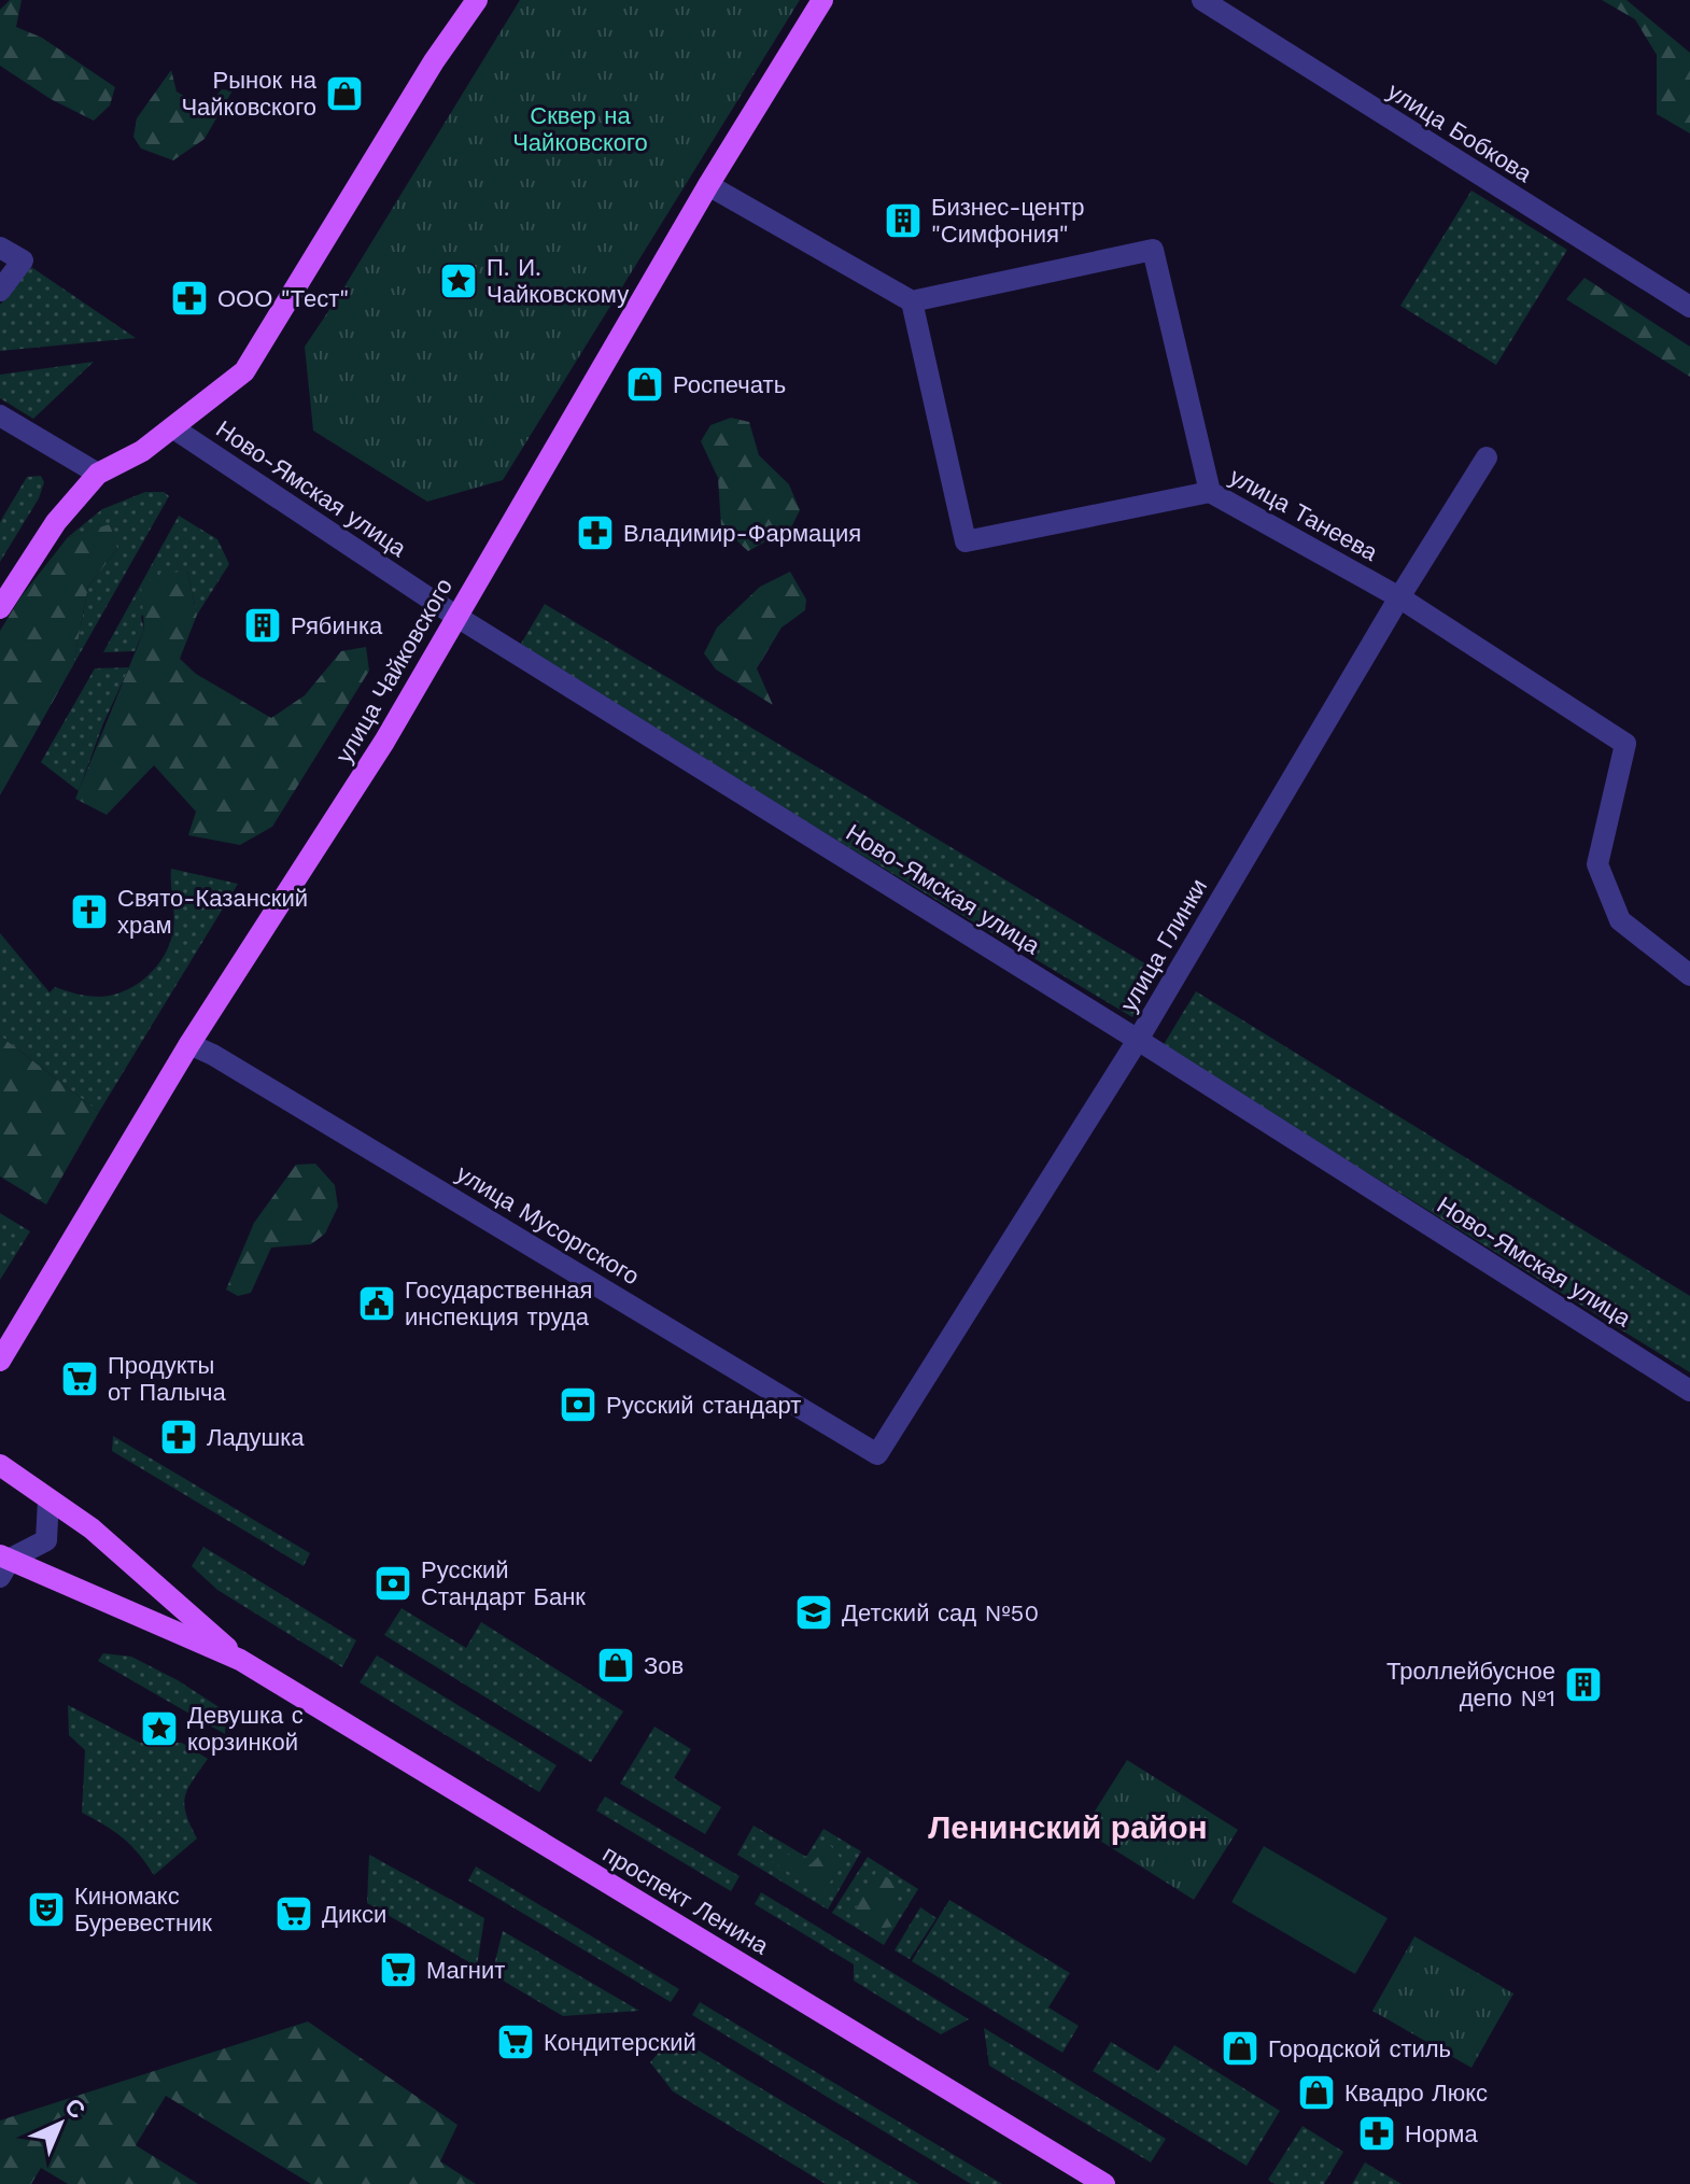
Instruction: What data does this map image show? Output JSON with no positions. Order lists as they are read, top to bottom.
{
  "streets": {
    "main road": ["улица Чайковского", "проспект Ленина"],
    "street": [
      "улица Бобкова",
      "Ново-Ямская улица",
      "улица Танеева",
      "улица Глинки",
      "улица Мусоргского"
    ]
  },
  "crossings": [
    ["Ново-Ямская улица", "улица Чайковского"],
    ["Ново-Ямская улица", "улица Глинки"],
    ["улица Танеева", "улица Глинки"],
    ["улица Чайковского", "улица Мусоргского"],
    ["улица Глинки", "улица Мусоргского"]
  ],
  "districts": ["Ленинский район"],
  "parks": ["Сквер на Чайковского"],
  "places": {
    "shop": [
      "Рынок на Чайковского",
      "Роспечать",
      "Зов",
      "Городской стиль",
      "Квадро Люкс"
    ],
    "building": ["Бизнес-центр \"Симфония\"", "Рябинка", "Троллейбусное депо №1"],
    "place": ["П. И. Чайковскому", "Девушка с корзинкой"],
    "pharmacy": [
      "ООО \"Тест\"",
      "Владимир-Фармация",
      "Ладушка",
      "Норма"
    ],
    "church": ["Свято-Казанский храм"],
    "public building": ["Государственная инспекция труда"],
    "supermarket": [
      "Продукты от Палыча",
      "Дикси",
      "Магнит",
      "Кондитерский"
    ],
    "bank": ["Русский стандарт", "Русский Стандарт Банк"],
    "school or university": ["Детский сад №50"],
    "theatre": ["Киномакс Буревестник"]
  },
  "north": "top right"
}
